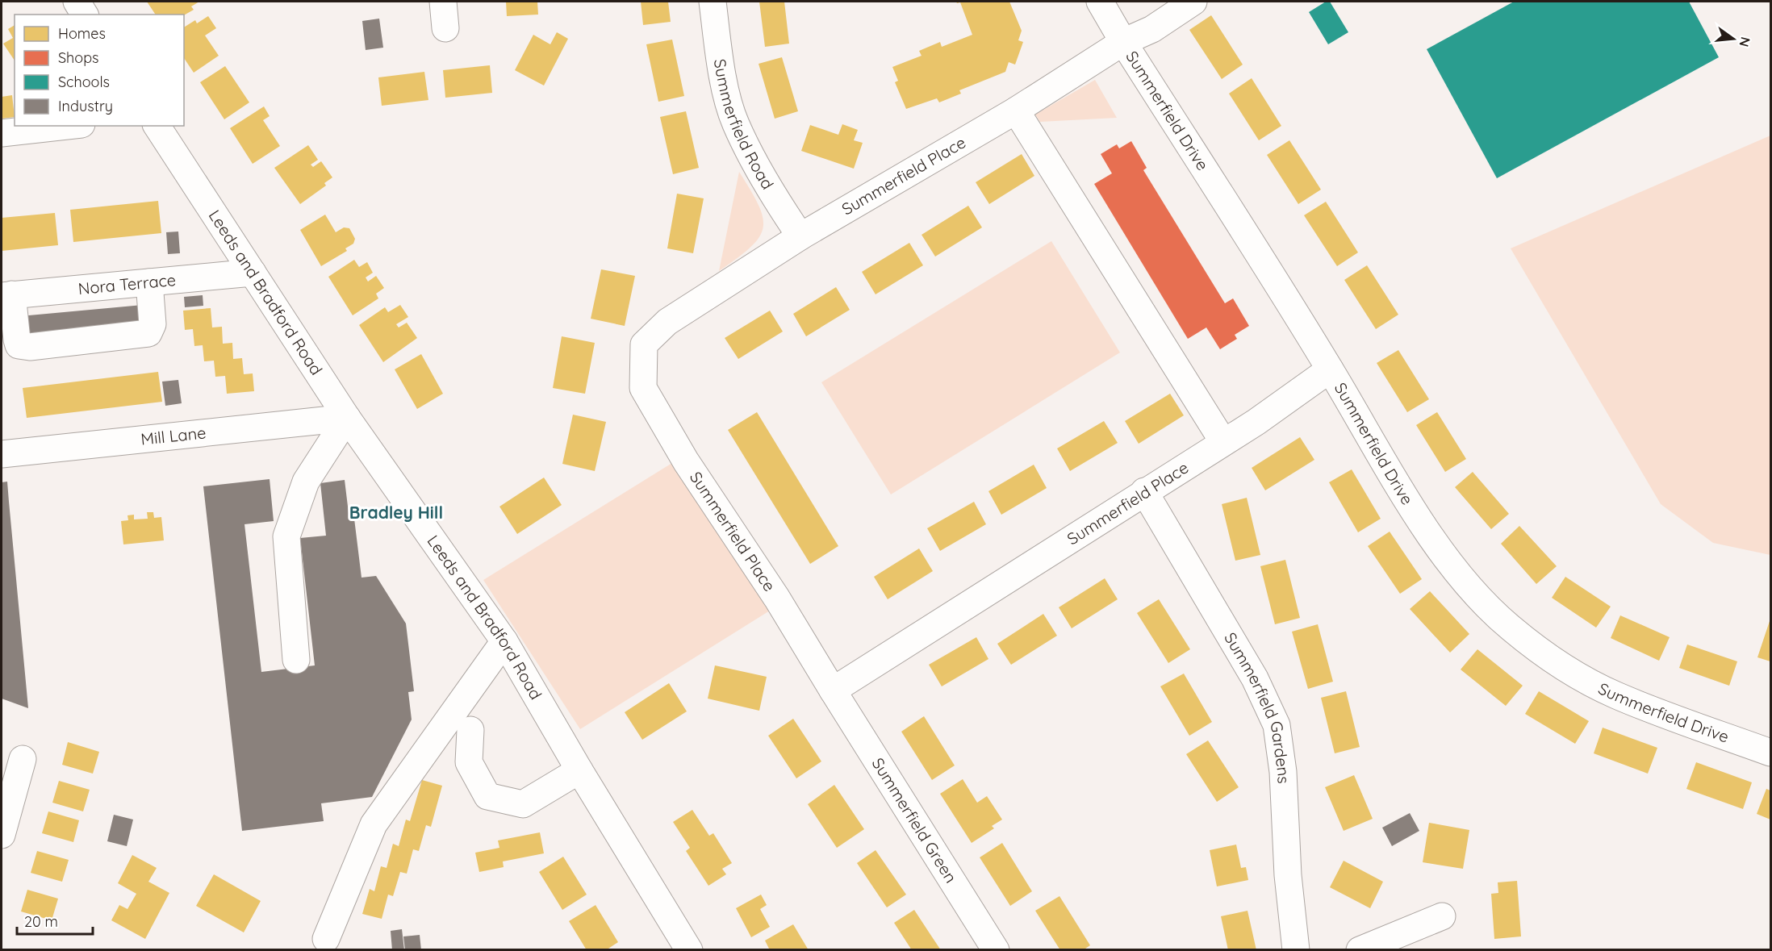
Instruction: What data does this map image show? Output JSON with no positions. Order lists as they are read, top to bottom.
{
  "streets": {
    "street": [
      "Summerfield Drive",
      "Summerfield Road",
      "Summerfield Place",
      "Nora Terrace",
      "Leeds and Bradford Road",
      "Mill Lane",
      "Summerfield Gardens",
      "Summerfield Green"
    ]
  },
  "crossings": [
    ["Summerfield Drive", "Summerfield Place"],
    ["Summerfield Road", "Summerfield Place"],
    ["Summerfield Place", "Summerfield Gardens"],
    ["Summerfield Place", "Summerfield Green"],
    ["Nora Terrace", "Leeds and Bradford Road"],
    ["Leeds and Bradford Road", "Mill Lane"]
  ],
  "districts": ["Bradley Hill"],
  "legend": [
    "Homes",
    "Shops",
    "Schools",
    "Industry"
  ],
  "scale_bar": "20 m",
  "north": "right"
}
